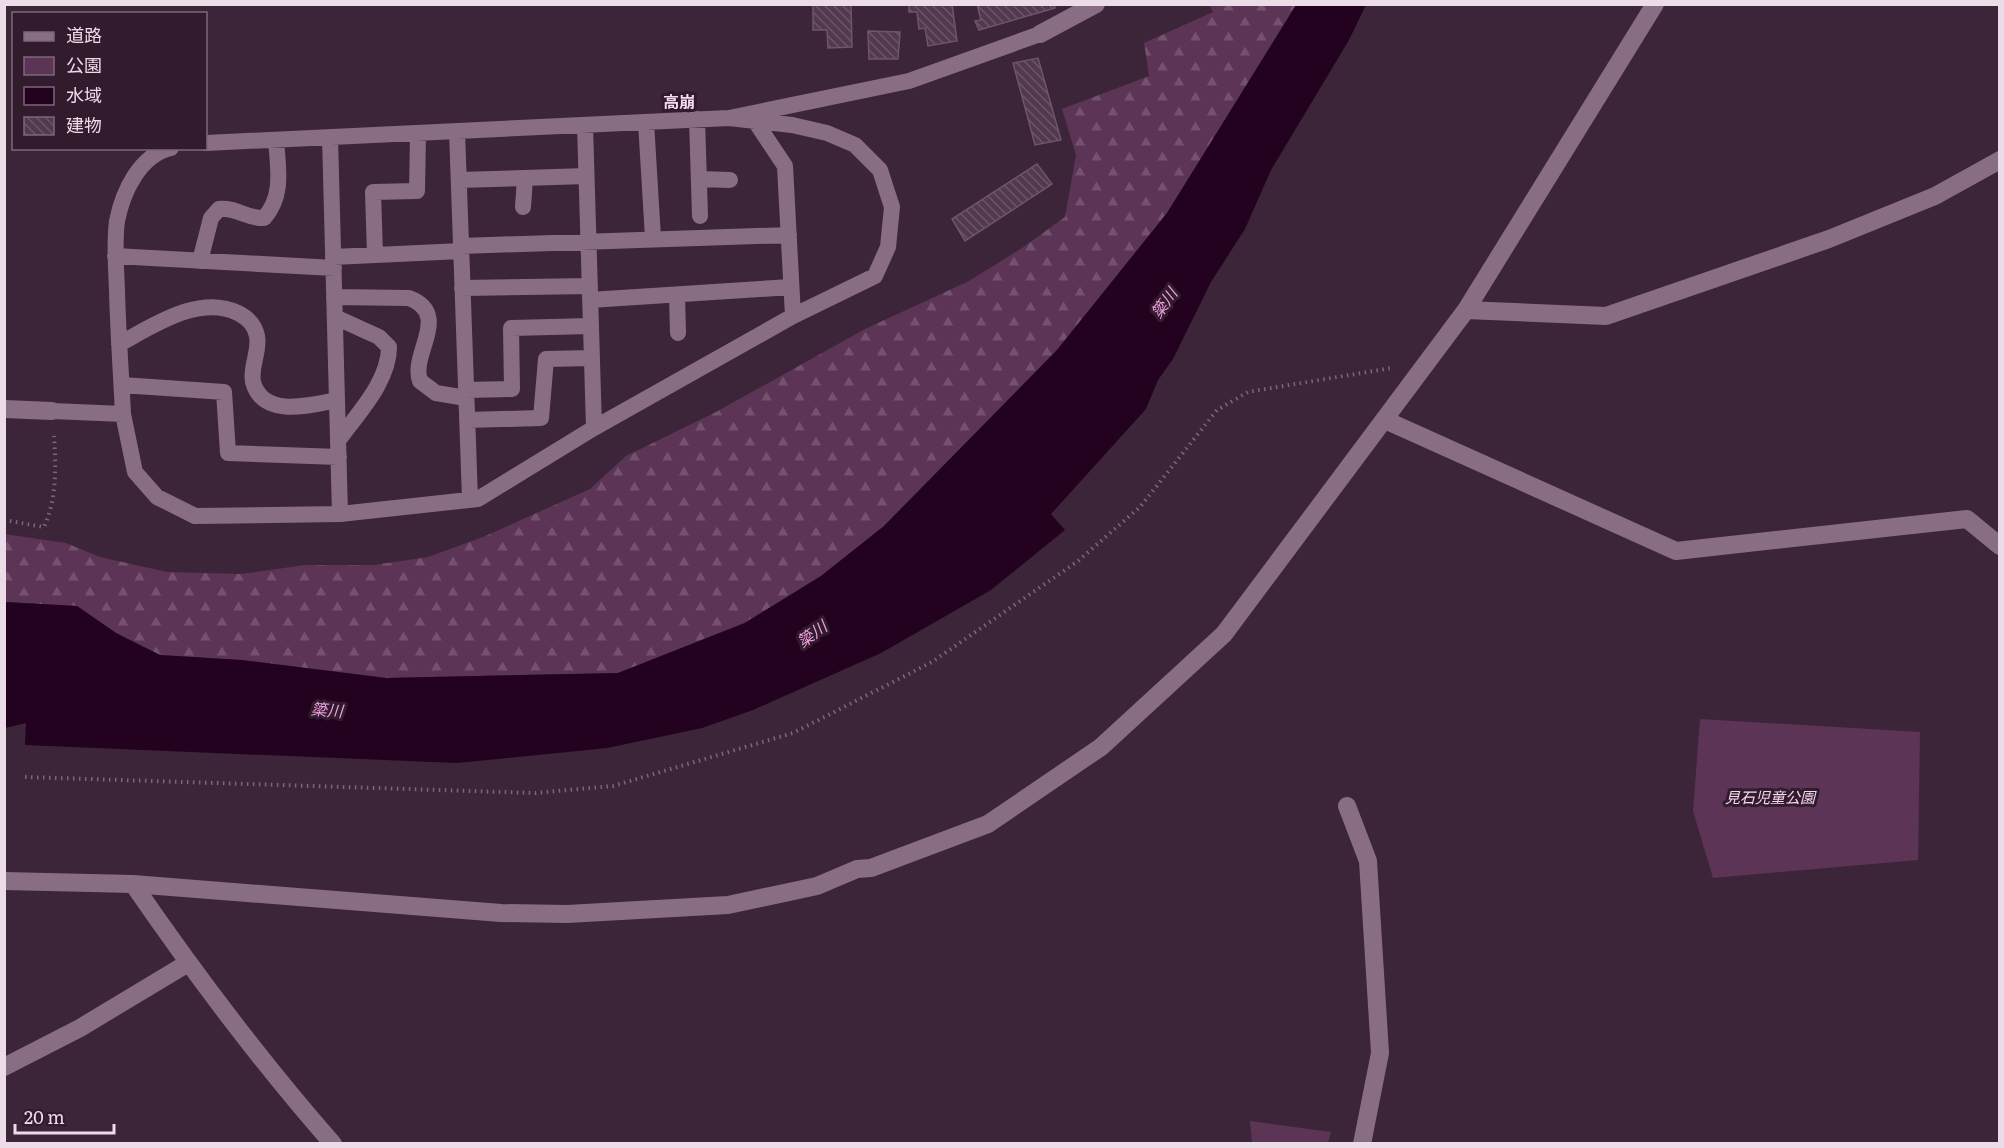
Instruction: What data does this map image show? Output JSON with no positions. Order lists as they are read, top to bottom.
{
  "districts": ["高崩"],
  "water": ["簗川"],
  "parks": ["見石児童公園"],
  "legend": [
    "道路",
    "公園",
    "水域",
    "建物"
  ],
  "scale_bar": "20 m"
}
